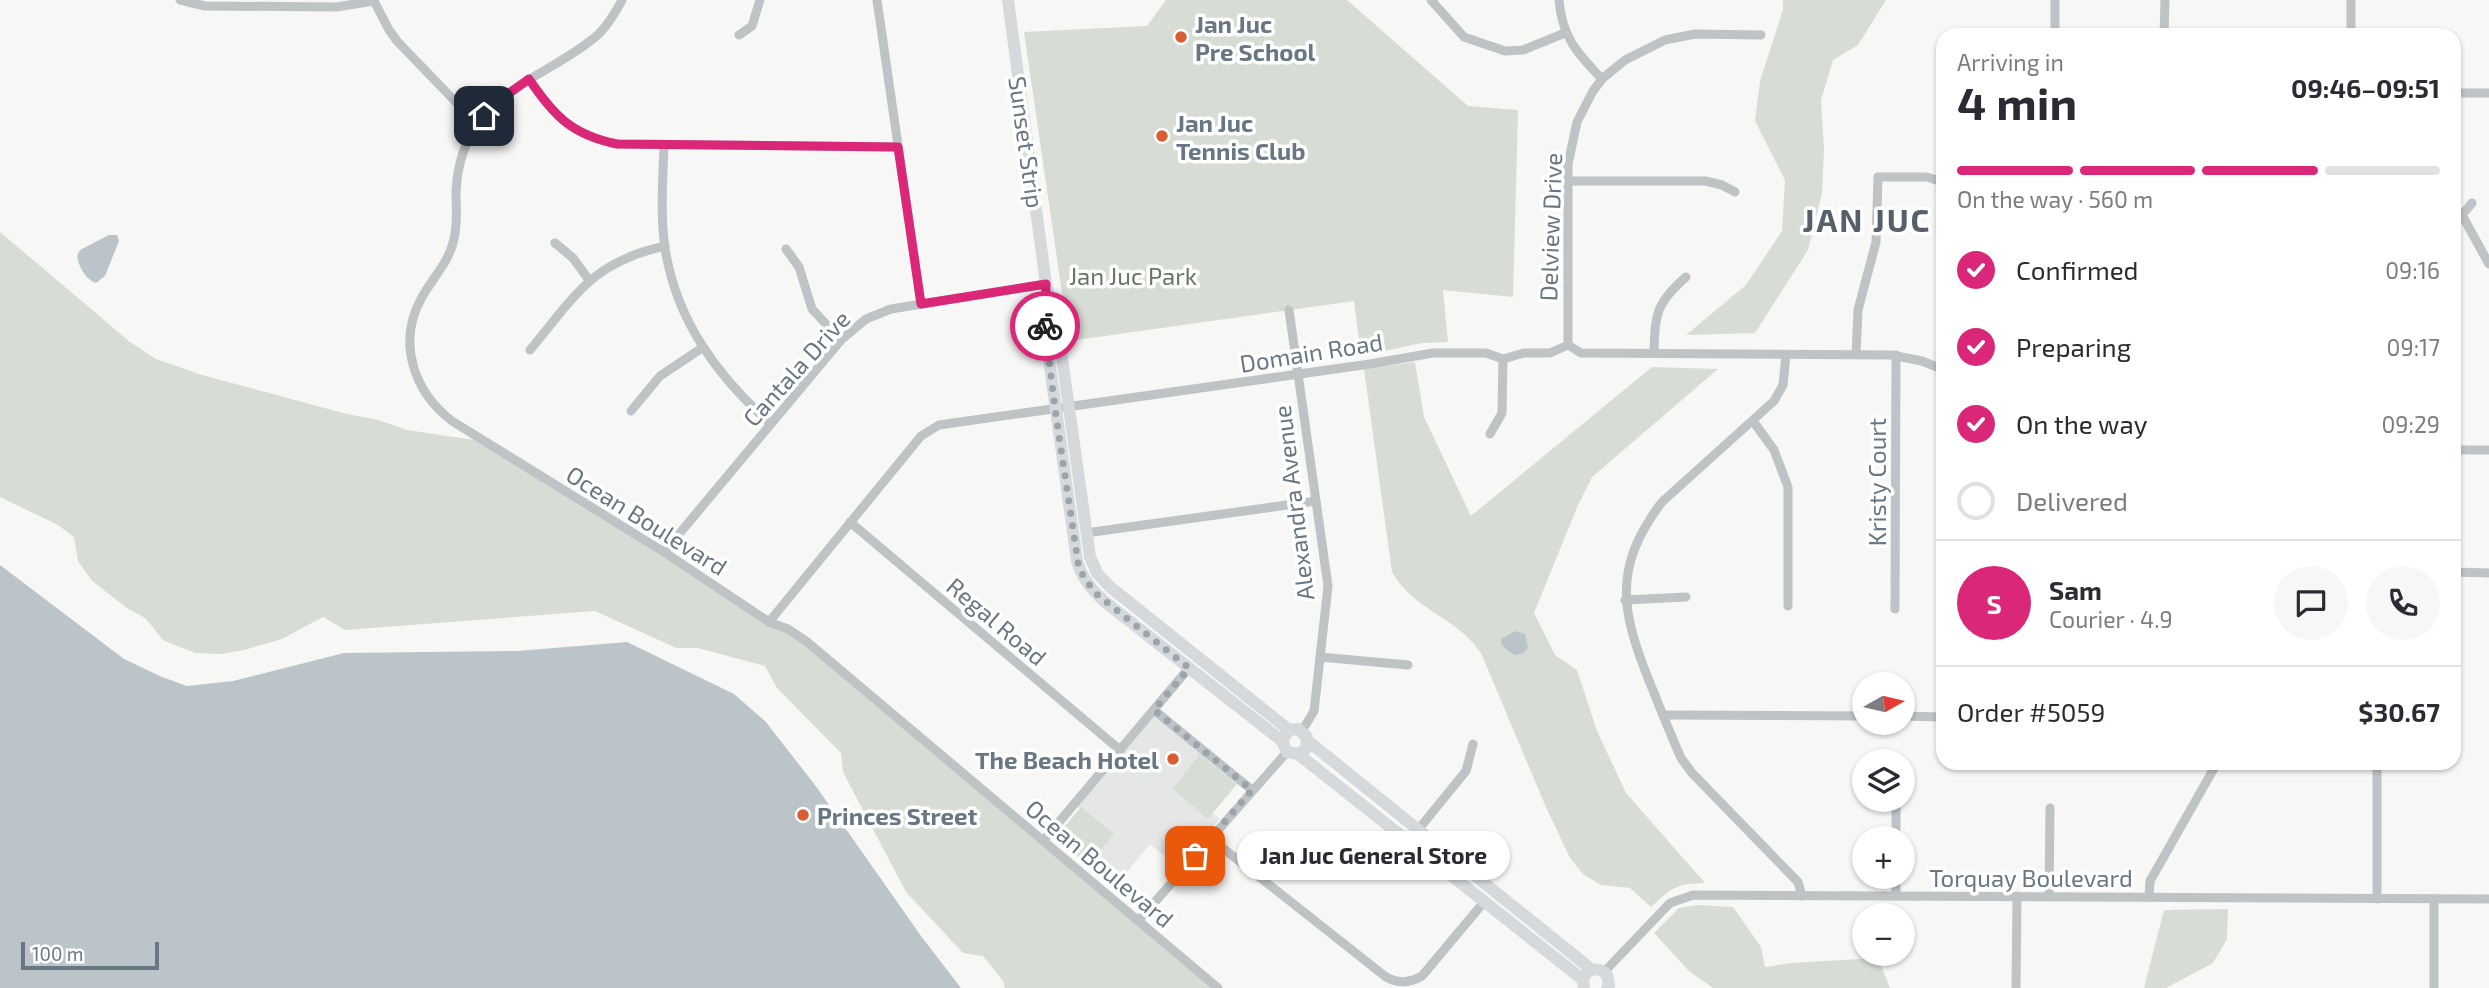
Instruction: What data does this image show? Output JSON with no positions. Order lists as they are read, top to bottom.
{
  "streets": {
    "street": [
      "Sunset Strip",
      "Delview Drive",
      "Domain Road",
      "Cantala Drive",
      "Kristy Court",
      "Alexandra Avenue",
      "Ocean Boulevard",
      "Regal Road",
      "Torquay Boulevard"
    ]
  },
  "crossings": [
    ["Sunset Strip", "Domain Road"],
    ["Sunset Strip", "Cantala Drive"],
    ["Sunset Strip", "Alexandra Avenue"],
    ["Sunset Strip", "Torquay Boulevard"],
    ["Delview Drive", "Domain Road"],
    ["Domain Road", "Kristy Court"],
    ["Domain Road", "Alexandra Avenue"],
    ["Domain Road", "Ocean Boulevard"],
    ["Domain Road", "Regal Road"],
    ["Cantala Drive", "Ocean Boulevard"]
  ],
  "districts": ["JAN JUC"],
  "parks": ["Jan Juc Park"],
  "places": [
    "Jan Juc Pre School",
    "Jan Juc Tennis Club",
    "The Beach Hotel",
    "Princes Street",
    "Jan Juc General Store"
  ],
  "scale_bar": "100 m",
  "north": "right",
  "page": {
    "heading": ["4 min", "Arriving in", "09:46–09:51"],
    "panel": [
      "Sam",
      "Courier · 4.9",
      "Order #5059",
      "$30.67"
    ],
    "bar": "On the way · 560 m",
    "list": [
      ["Confirmed", "09:16"],
      ["Preparing", "09:17"],
      ["On the way", "09:29"],
      "Delivered"
    ],
    "round": "S",
    "map_buttons": ["+", "−"],
    "bubble": "Jan Juc General Store",
    "scale": "100 m"
  }
}
